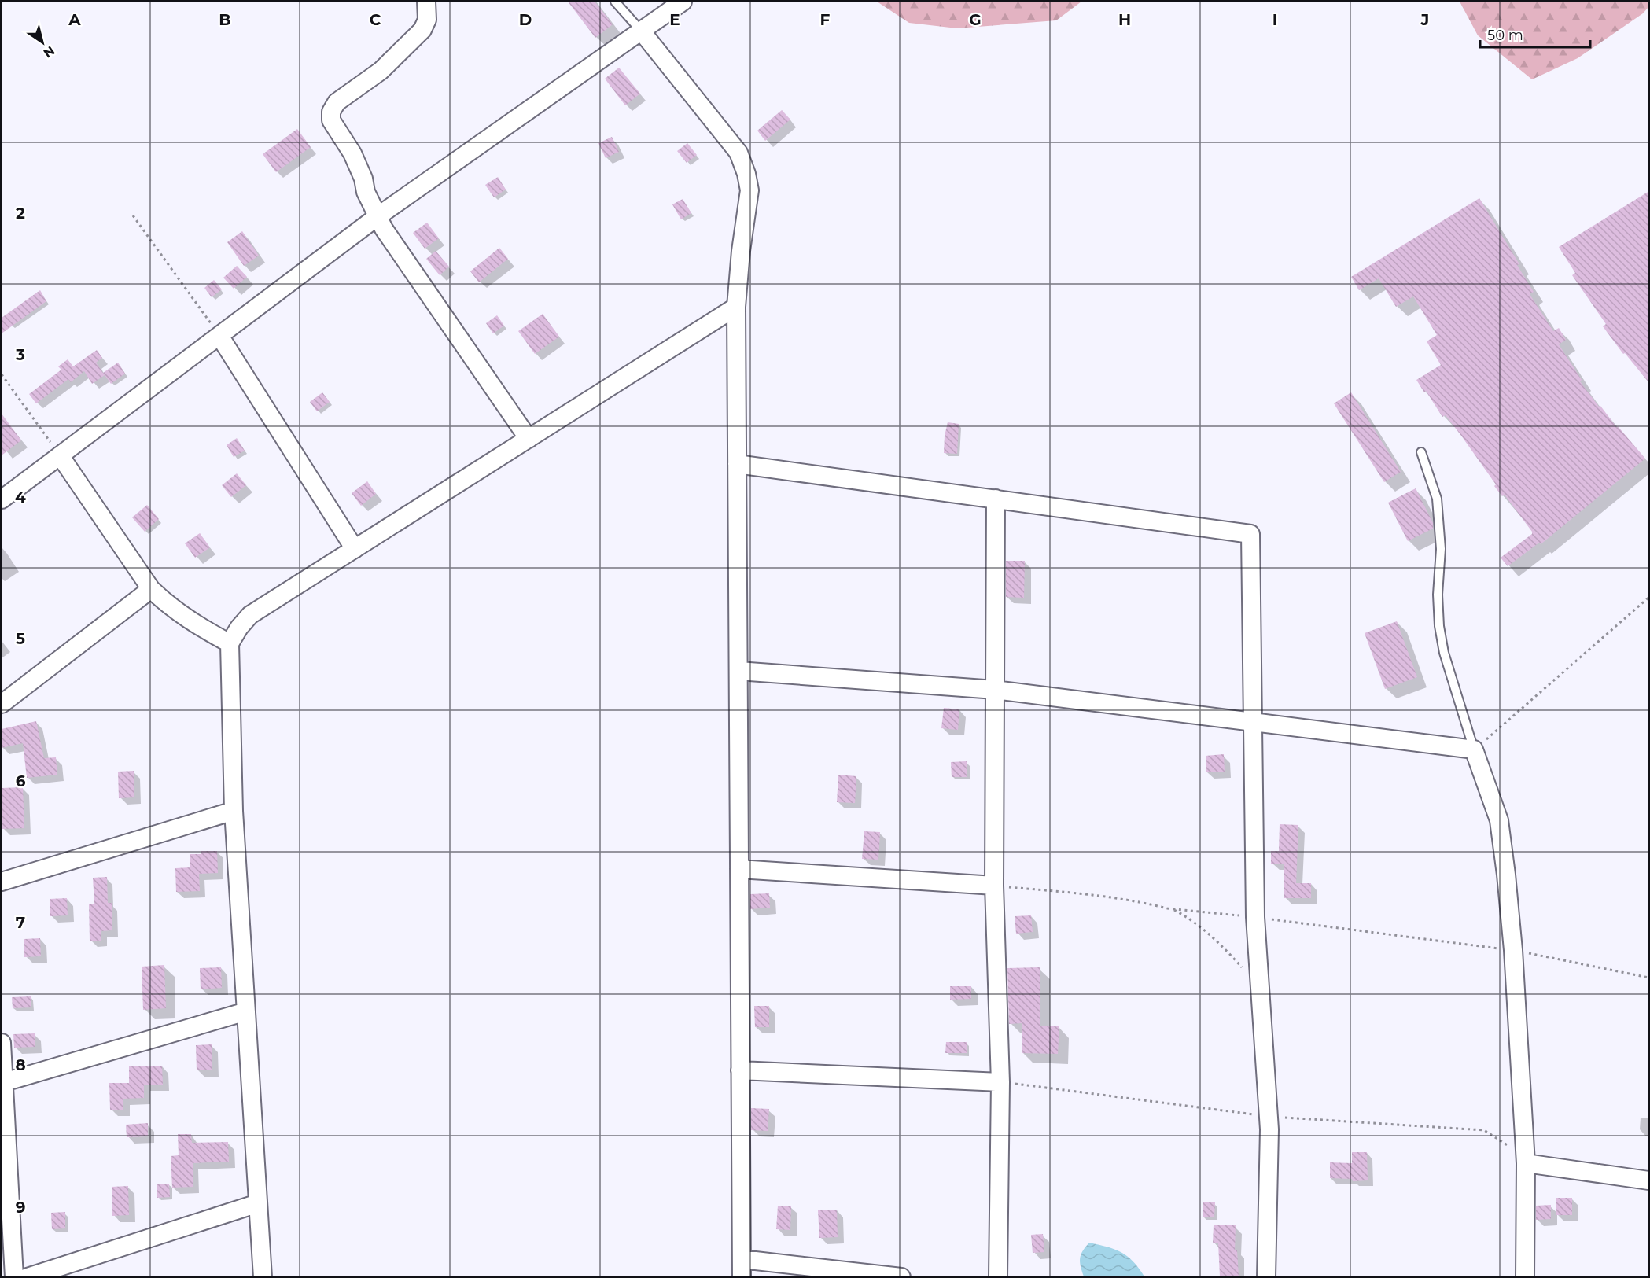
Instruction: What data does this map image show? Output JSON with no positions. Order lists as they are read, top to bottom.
{
  "scale_bar": "50 m",
  "north": "bottom right",
  "grid": {
    "columns": [
      "A",
      "B",
      "C",
      "D",
      "E",
      "F",
      "G",
      "H",
      "I",
      "J"
    ],
    "rows": [
      "2",
      "3",
      "4",
      "5",
      "6",
      "7",
      "8",
      "9"
    ]
  }
}
